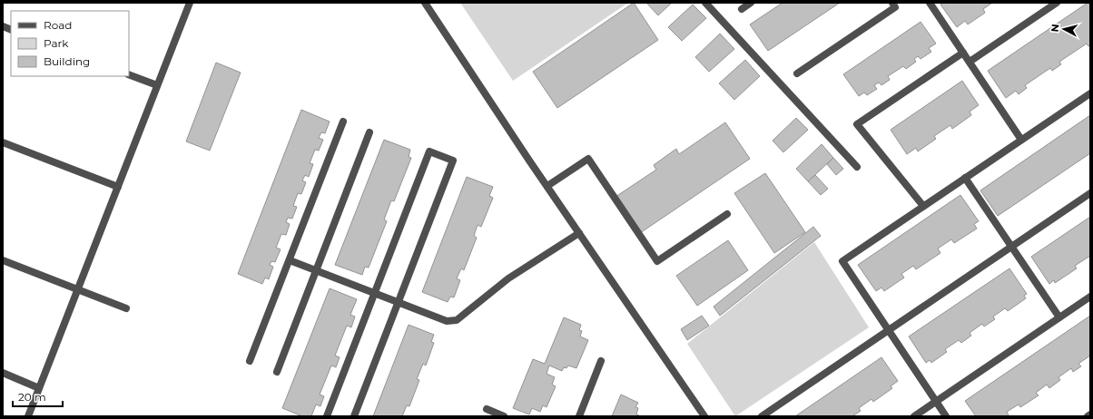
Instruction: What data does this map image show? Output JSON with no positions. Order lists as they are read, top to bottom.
{
  "legend": ["Road", "Park", "Building"],
  "scale_bar": "20 m",
  "north": "left"
}
